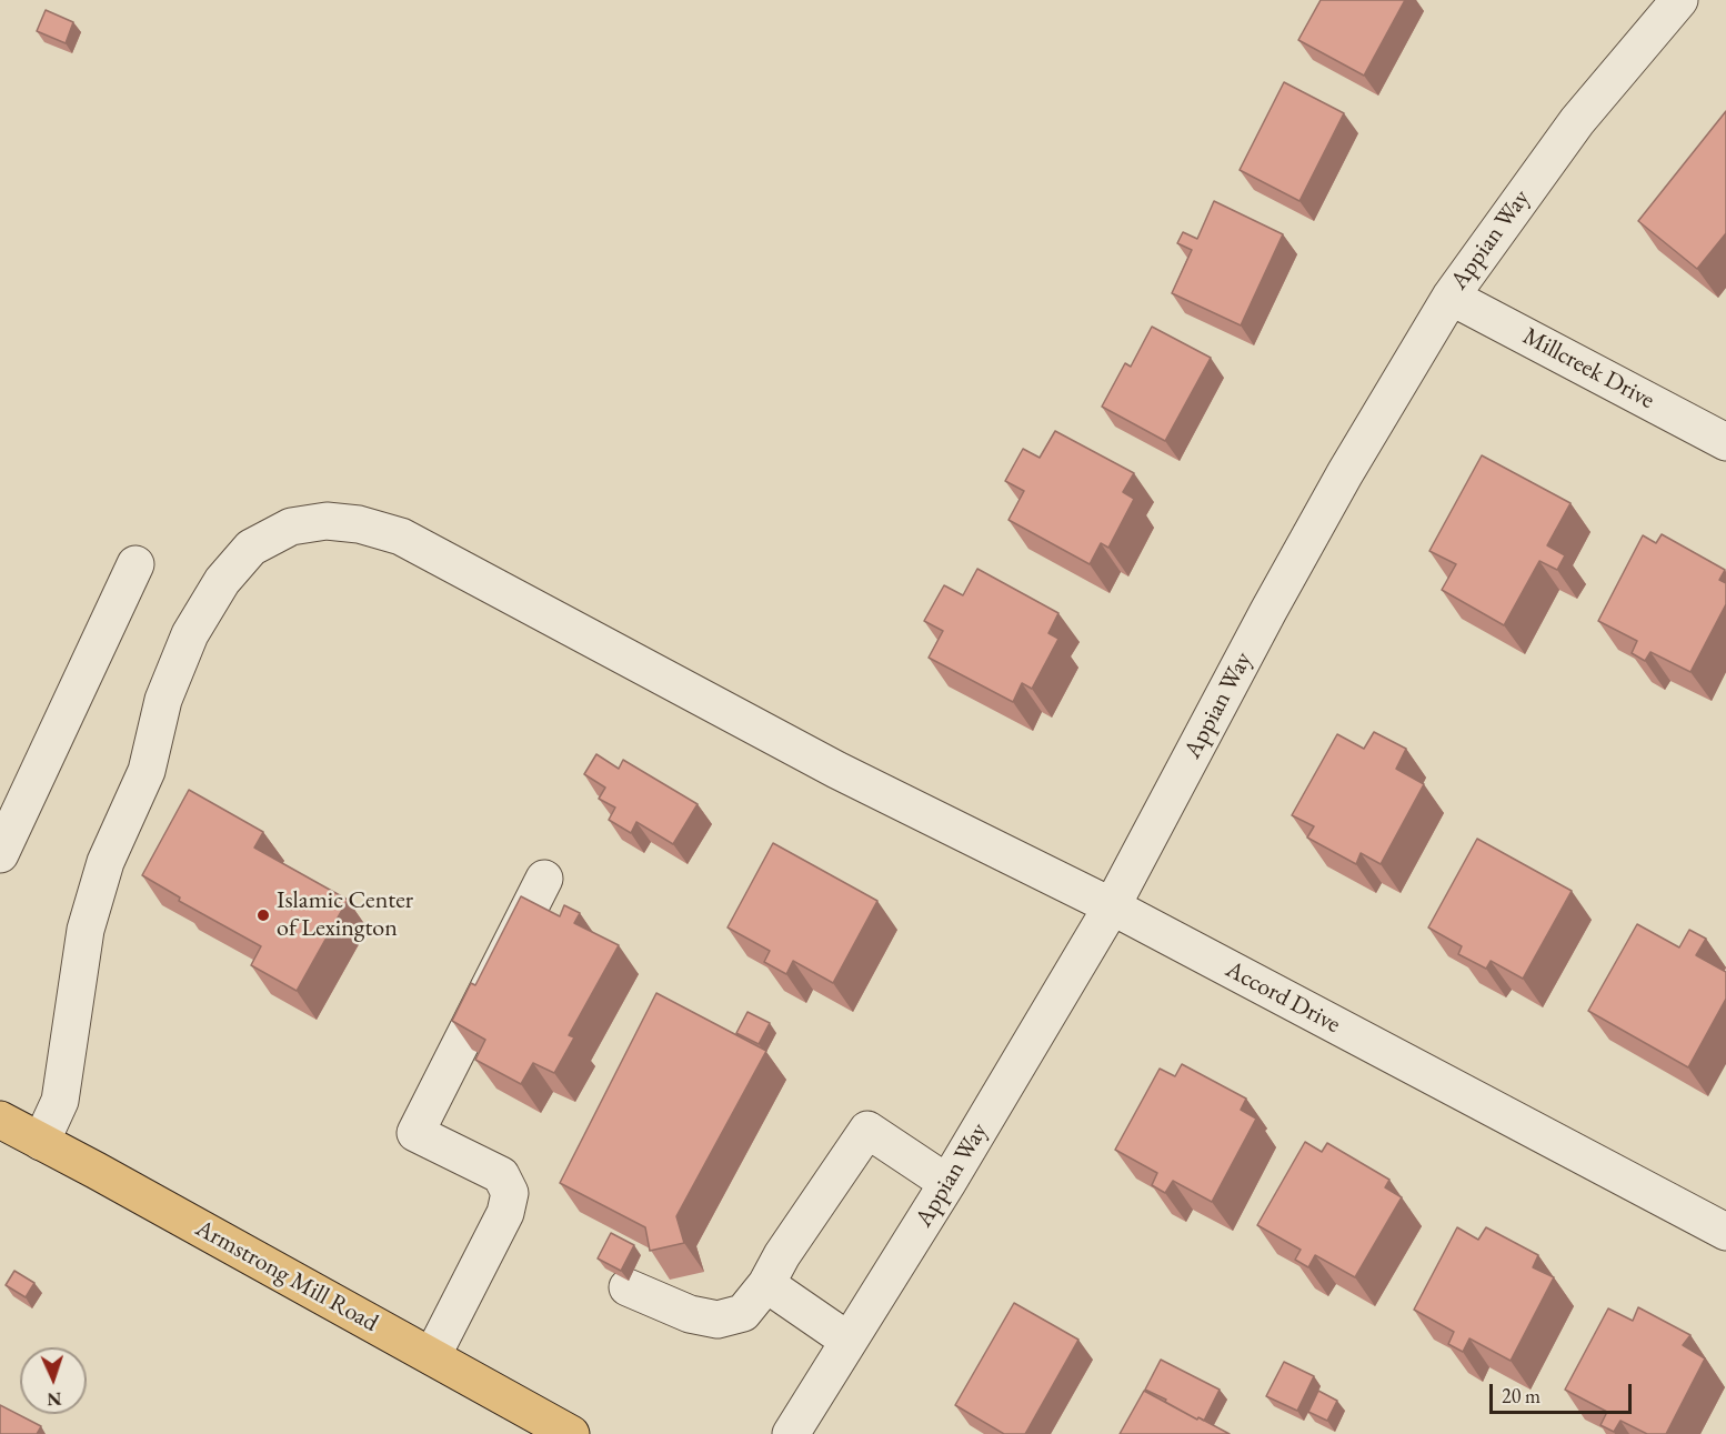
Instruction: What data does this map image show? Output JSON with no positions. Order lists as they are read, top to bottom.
{
  "streets": {
    "main road": ["Armstrong Mill Road"],
    "street": ["Appian Way", "Millcreek Drive", "Accord Drive"]
  },
  "crossings": [
    ["Appian Way", "Millcreek Drive"],
    ["Appian Way", "Accord Drive"],
    ["Accord Drive", "Armstrong Mill Road"]
  ],
  "places": ["Islamic Center of Lexington"],
  "scale_bar": "20 m",
  "north": "bottom"
}
